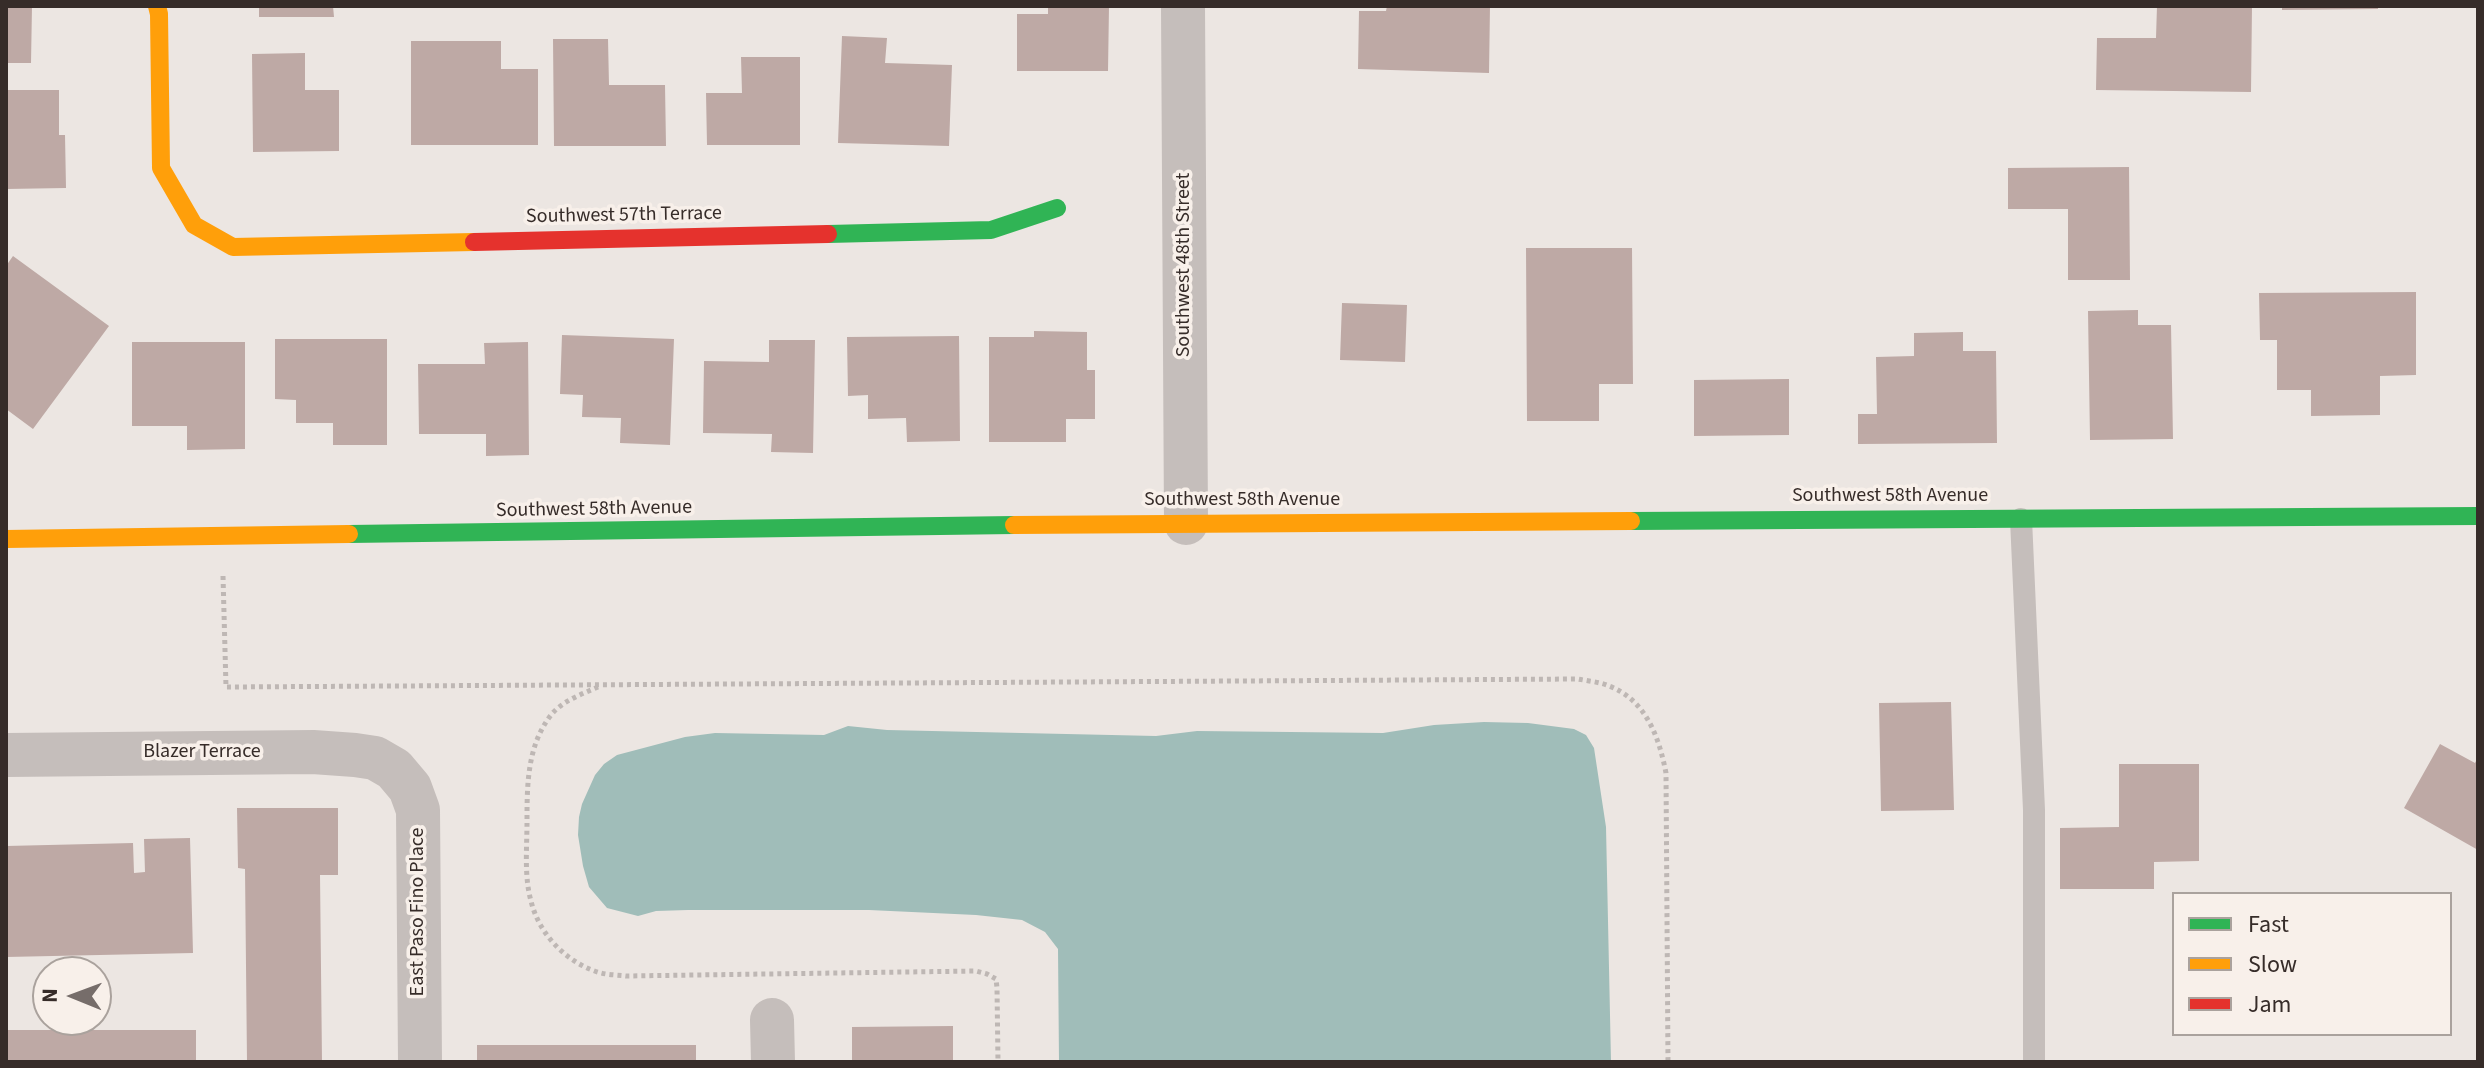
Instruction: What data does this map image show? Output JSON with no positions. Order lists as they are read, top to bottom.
{
  "streets": {
    "street": [
      "Southwest 57th Terrace",
      "Southwest 48th Street",
      "Southwest 58th Avenue",
      "Blazer Terrace",
      "East Paso Fino Place"
    ]
  },
  "crossings": [
    ["Southwest 48th Street", "Southwest 58th Avenue"],
    ["Blazer Terrace", "East Paso Fino Place"]
  ],
  "legend": ["Fast", "Slow", "Jam"],
  "north": "left"
}
